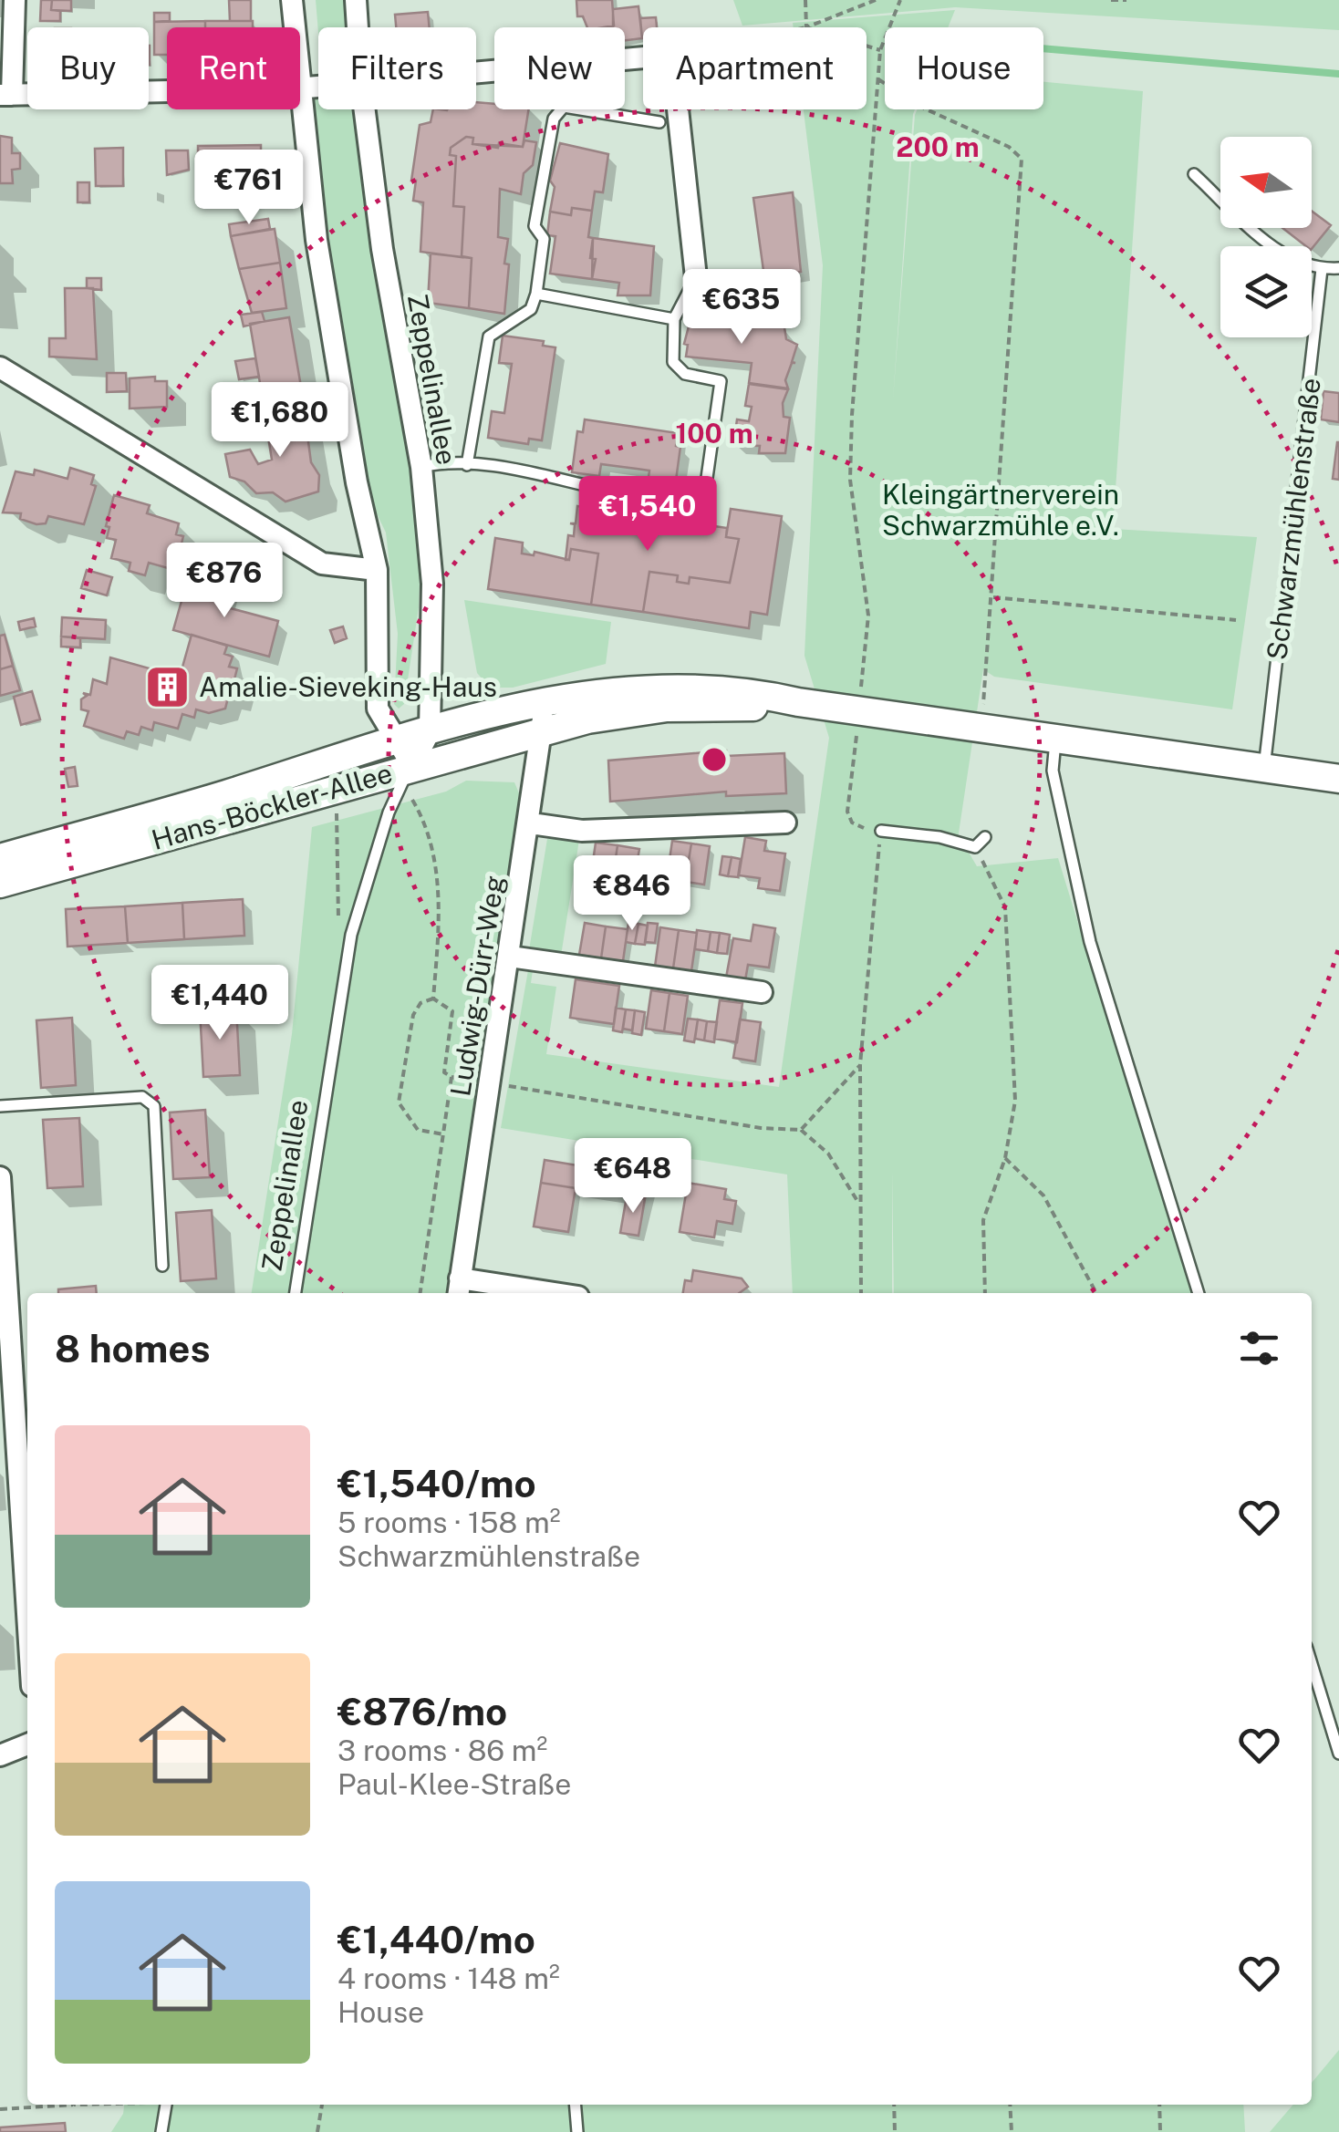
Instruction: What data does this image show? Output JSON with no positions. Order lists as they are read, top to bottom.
{
  "streets": {
    "street": ["Zeppelinallee", "Hans-Böckler-Allee", "Ludwig-Dürr-Weg"],
    "lane": ["Schwarzmühlenstraße"]
  },
  "crossings": [
    ["Zeppelinallee", "Hans-Böckler-Allee"],
    ["Hans-Böckler-Allee", "Ludwig-Dürr-Weg"]
  ],
  "parks": ["Kleingärtnerverein Schwarzmühle e.V."],
  "places": {
    "building": ["Amalie-Sieveking-Haus"]
  },
  "north": "left",
  "page": {
    "chip": [
      "Buy",
      "Rent",
      "Filters",
      "New",
      "Apartment",
      "House"
    ],
    "price": [
      "€761",
      "€635",
      "€1,680",
      "€1,540",
      "€876",
      "€846",
      "€1,440",
      "€648"
    ],
    "heading": "8 homes",
    "list": [
      {
        "name": "€1,540/mo",
        "note": "5 rooms · 158 m² · Schwarzmühlenstraße"
      },
      {
        "name": "€876/mo",
        "note": "3 rooms · 86 m² · Paul-Klee-Straße"
      },
      {
        "name": "€1,440/mo",
        "note": "4 rooms · 148 m² · House"
      }
    ]
  },
  "rings": ["200 m", "100 m"]
}
